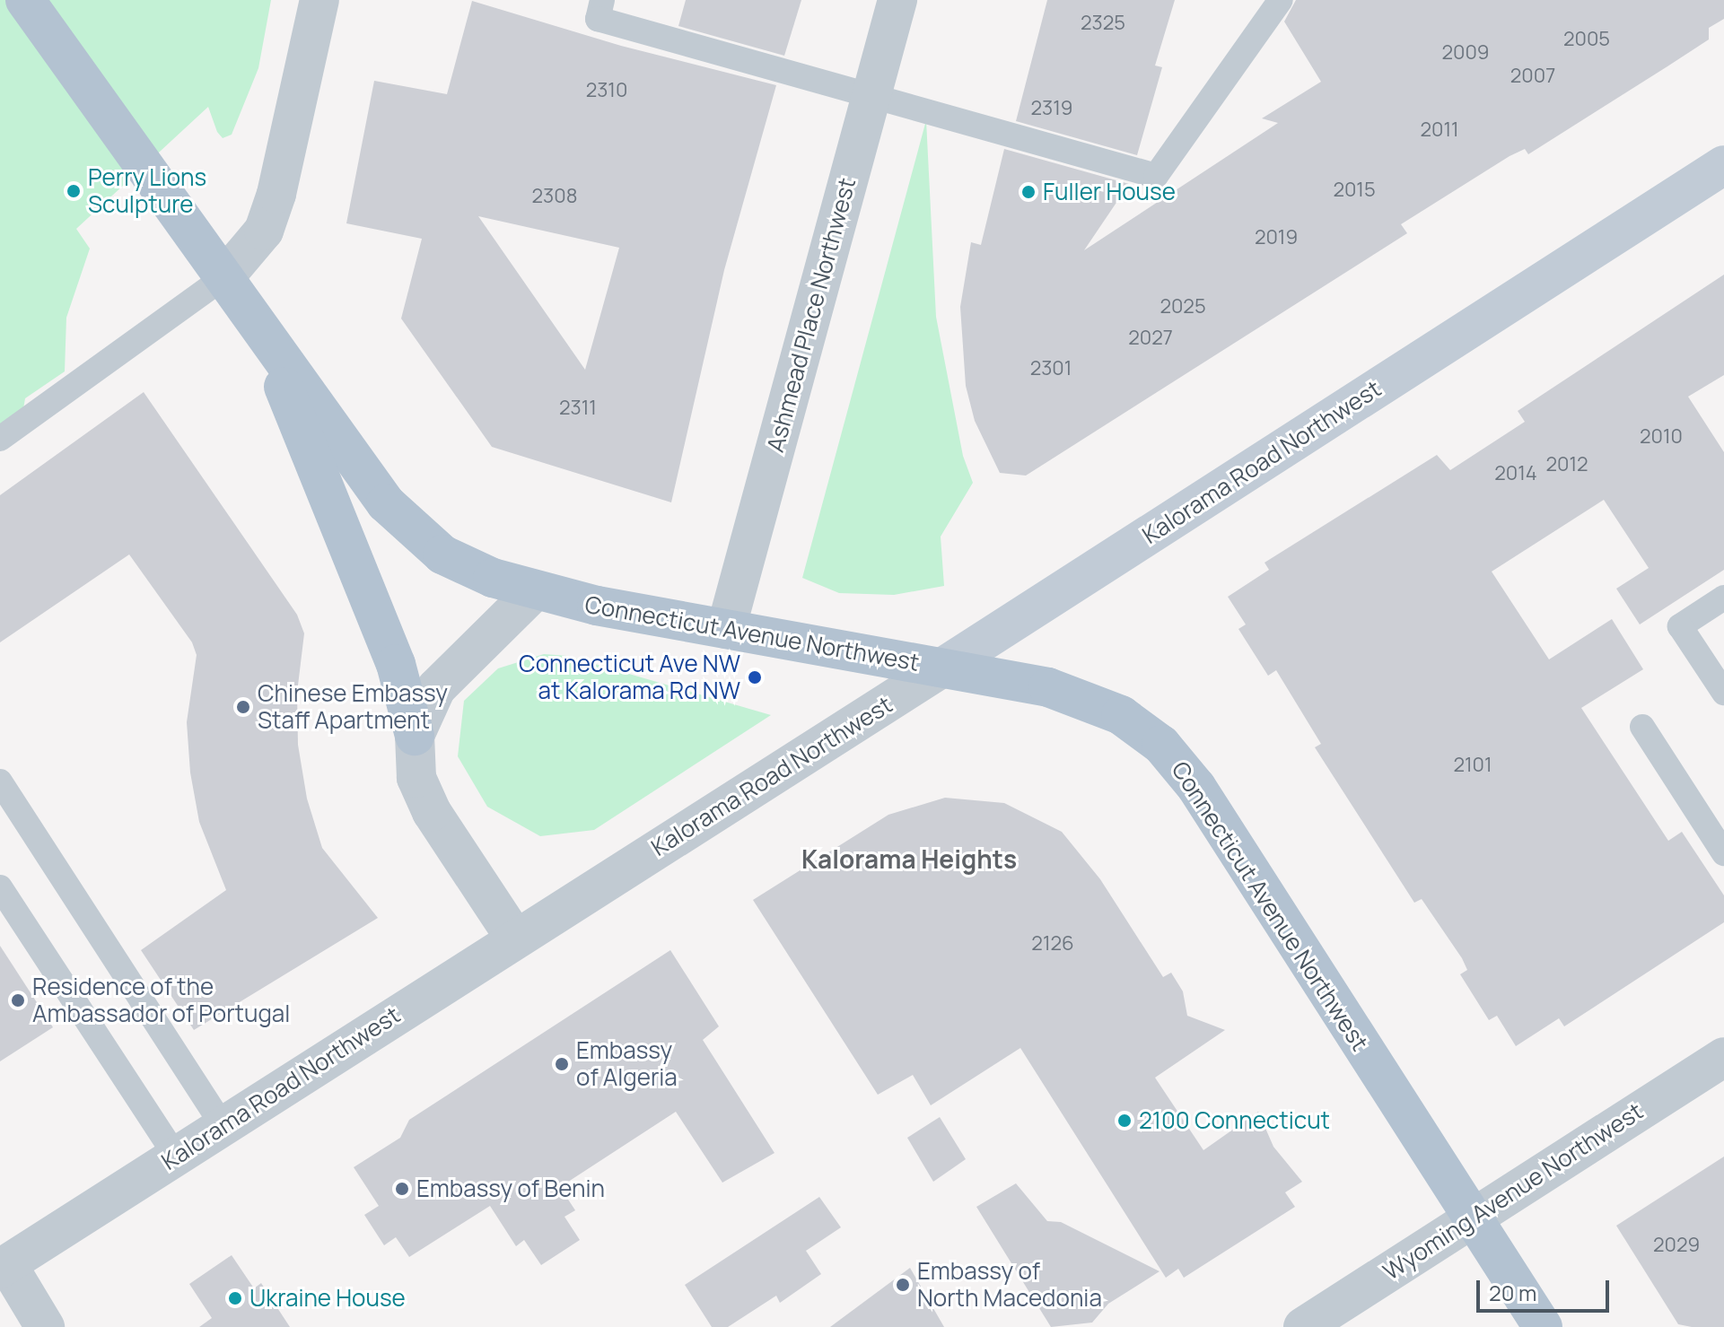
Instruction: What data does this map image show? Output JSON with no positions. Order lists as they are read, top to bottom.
{
  "streets": {
    "main road": ["Connecticut Avenue Northwest"],
    "street": ["Ashmead Place Northwest", "Kalorama Road Northwest", "Wyoming Avenue Northwest"]
  },
  "crossings": [
    ["Ashmead Place Northwest", "Connecticut Avenue Northwest"],
    ["Kalorama Road Northwest", "Connecticut Avenue Northwest"],
    ["Connecticut Avenue Northwest", "Wyoming Avenue Northwest"]
  ],
  "districts": ["Kalorama Heights"],
  "places": [
    "Perry Lions Sculpture",
    "Fuller House",
    "Connecticut Ave NW at Kalorama Rd NW",
    "Chinese Embassy Staff Apartment",
    "Residence of the Ambassador of Portugal",
    "Embassy of Algeria",
    "2100 Connecticut",
    "Embassy of Benin",
    "Embassy of North Macedonia",
    "Ukraine House"
  ],
  "house_numbers": [
    "2325",
    "2005",
    "2009",
    "2007",
    "2310",
    "2319",
    "2011",
    "2015",
    "2308",
    "2019",
    "2025",
    "2027",
    "2301",
    "2311",
    "2010",
    "2012",
    "2014",
    "2101",
    "2126",
    "2029"
  ],
  "scale_bar": "20 m"
}
